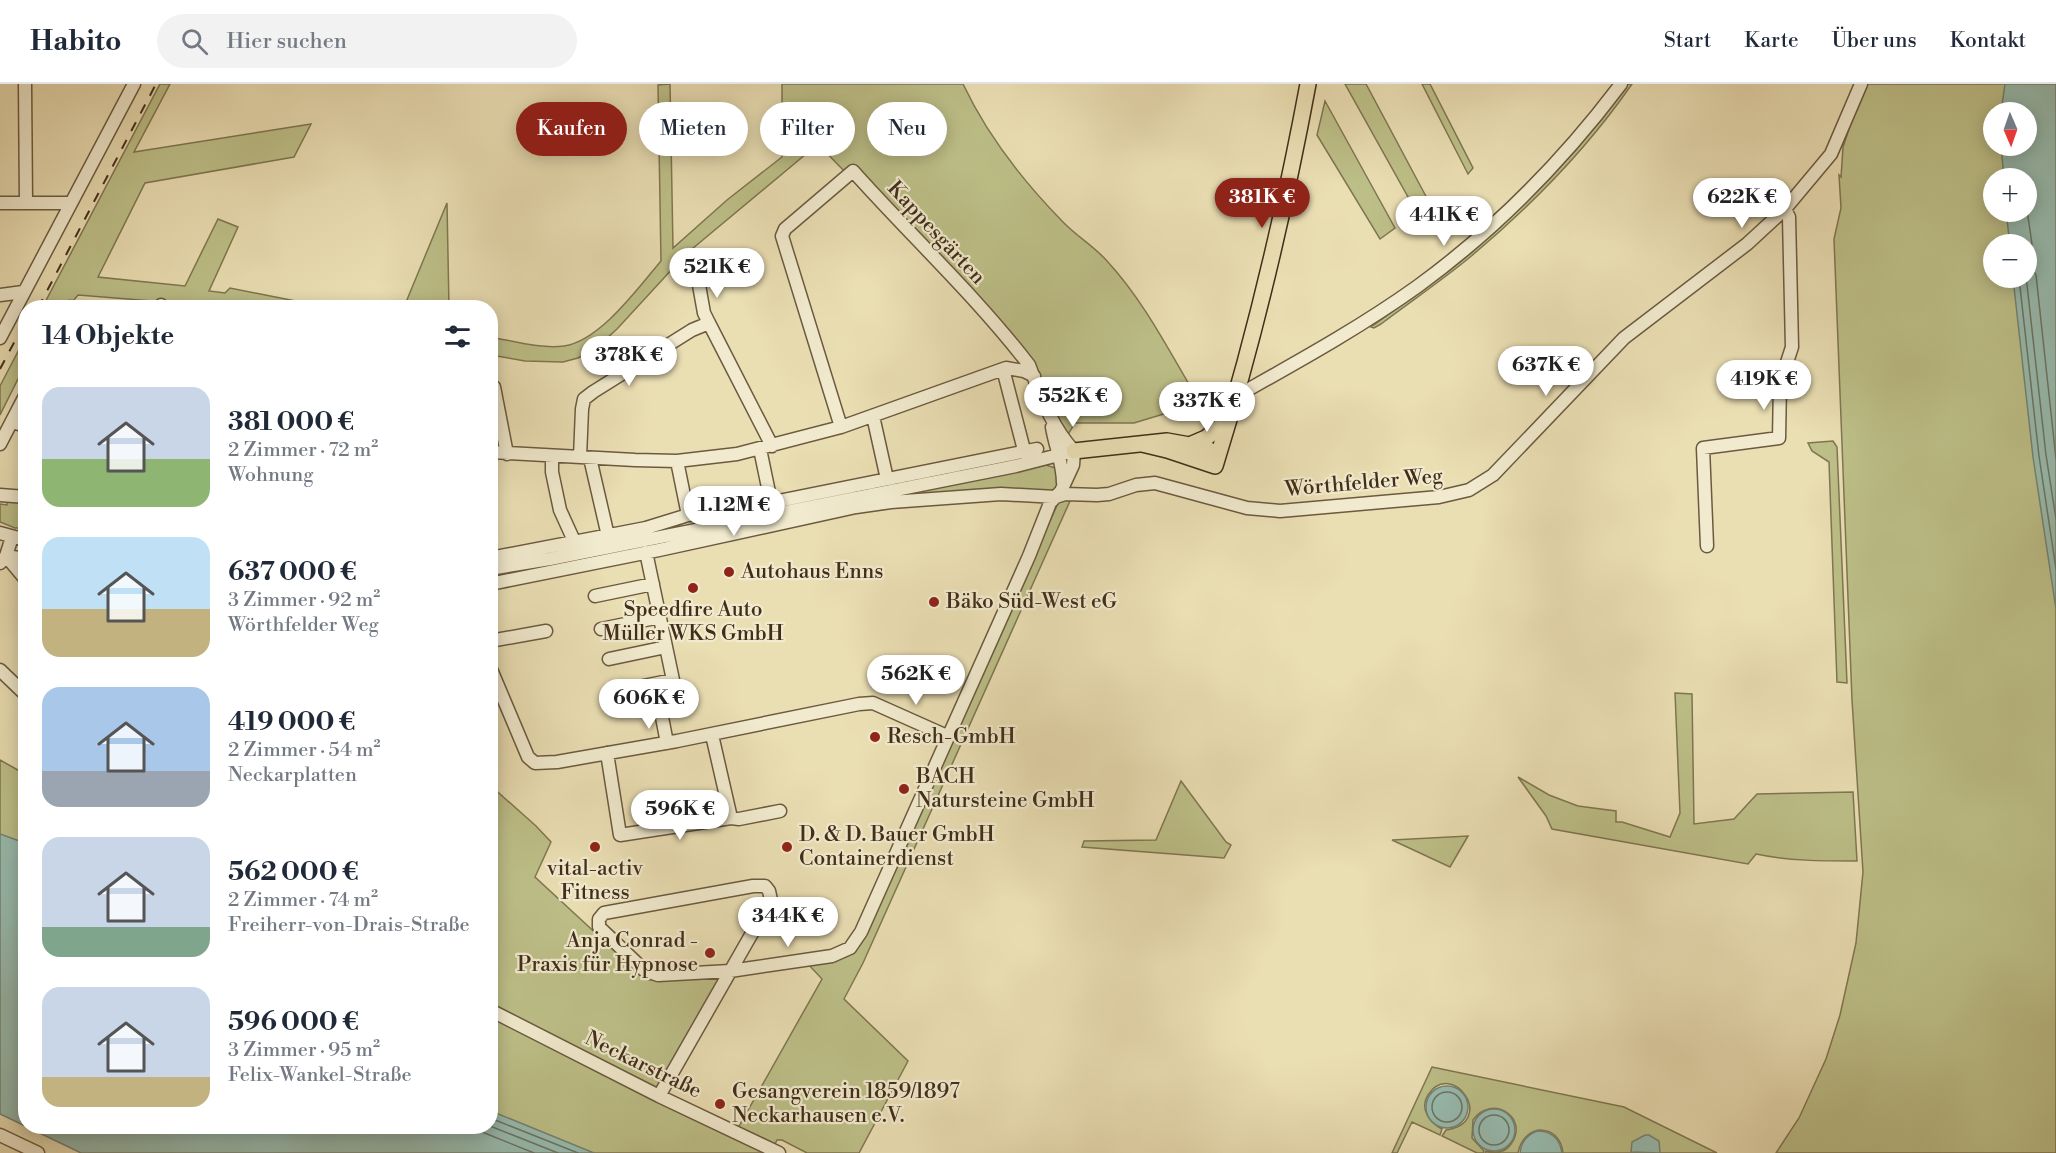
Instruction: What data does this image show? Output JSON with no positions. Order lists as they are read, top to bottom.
{
  "streets": {
    "street": ["Kappesgärten", "Wörthfelder Weg", "Neckarstraße"]
  },
  "places": [
    "Autohaus Enns",
    "Speedfire Auto Müller WKS GmbH",
    "Bäko Süd-West eG",
    "Resch-GmbH",
    "BACH Natursteine GmbH",
    "vital-activ Fitness",
    "D. & D. Bauer GmbH Containerdienst",
    "Anja Conrad - Praxis für Hypnose",
    "Gesangverein 1859/1897 Neckarhausen e.V."
  ],
  "north": "bottom",
  "page": {
    "header": "Habito",
    "search": "Hier suchen",
    "nav": [
      "Start",
      "Karte",
      "Über uns",
      "Kontakt"
    ],
    "map_buttons": ["+", "−"],
    "chip": [
      "Kaufen",
      "Mieten",
      "Filter",
      "Neu"
    ],
    "price": [
      "381K €",
      "622K €",
      "441K €",
      "521K €",
      "378K €",
      "637K €",
      "419K €",
      "552K €",
      "337K €",
      "1.12M €",
      "562K €",
      "606K €",
      "596K €",
      "344K €"
    ],
    "heading": "14 Objekte",
    "list": [
      {
        "name": "381 000 €",
        "note": "2 Zimmer · 72 m² · Wohnung"
      },
      {
        "name": "637 000 €",
        "note": "3 Zimmer · 92 m² · Wörthfelder Weg"
      },
      {
        "name": "419 000 €",
        "note": "2 Zimmer · 54 m² · Neckarplatten"
      },
      {
        "name": "562 000 €",
        "note": "2 Zimmer · 74 m² · Freiherr-von-Drais-Straße"
      },
      {
        "name": "596 000 €",
        "note": "3 Zimmer · 95 m² · Felix-Wankel-Straße"
      }
    ]
  }
}
